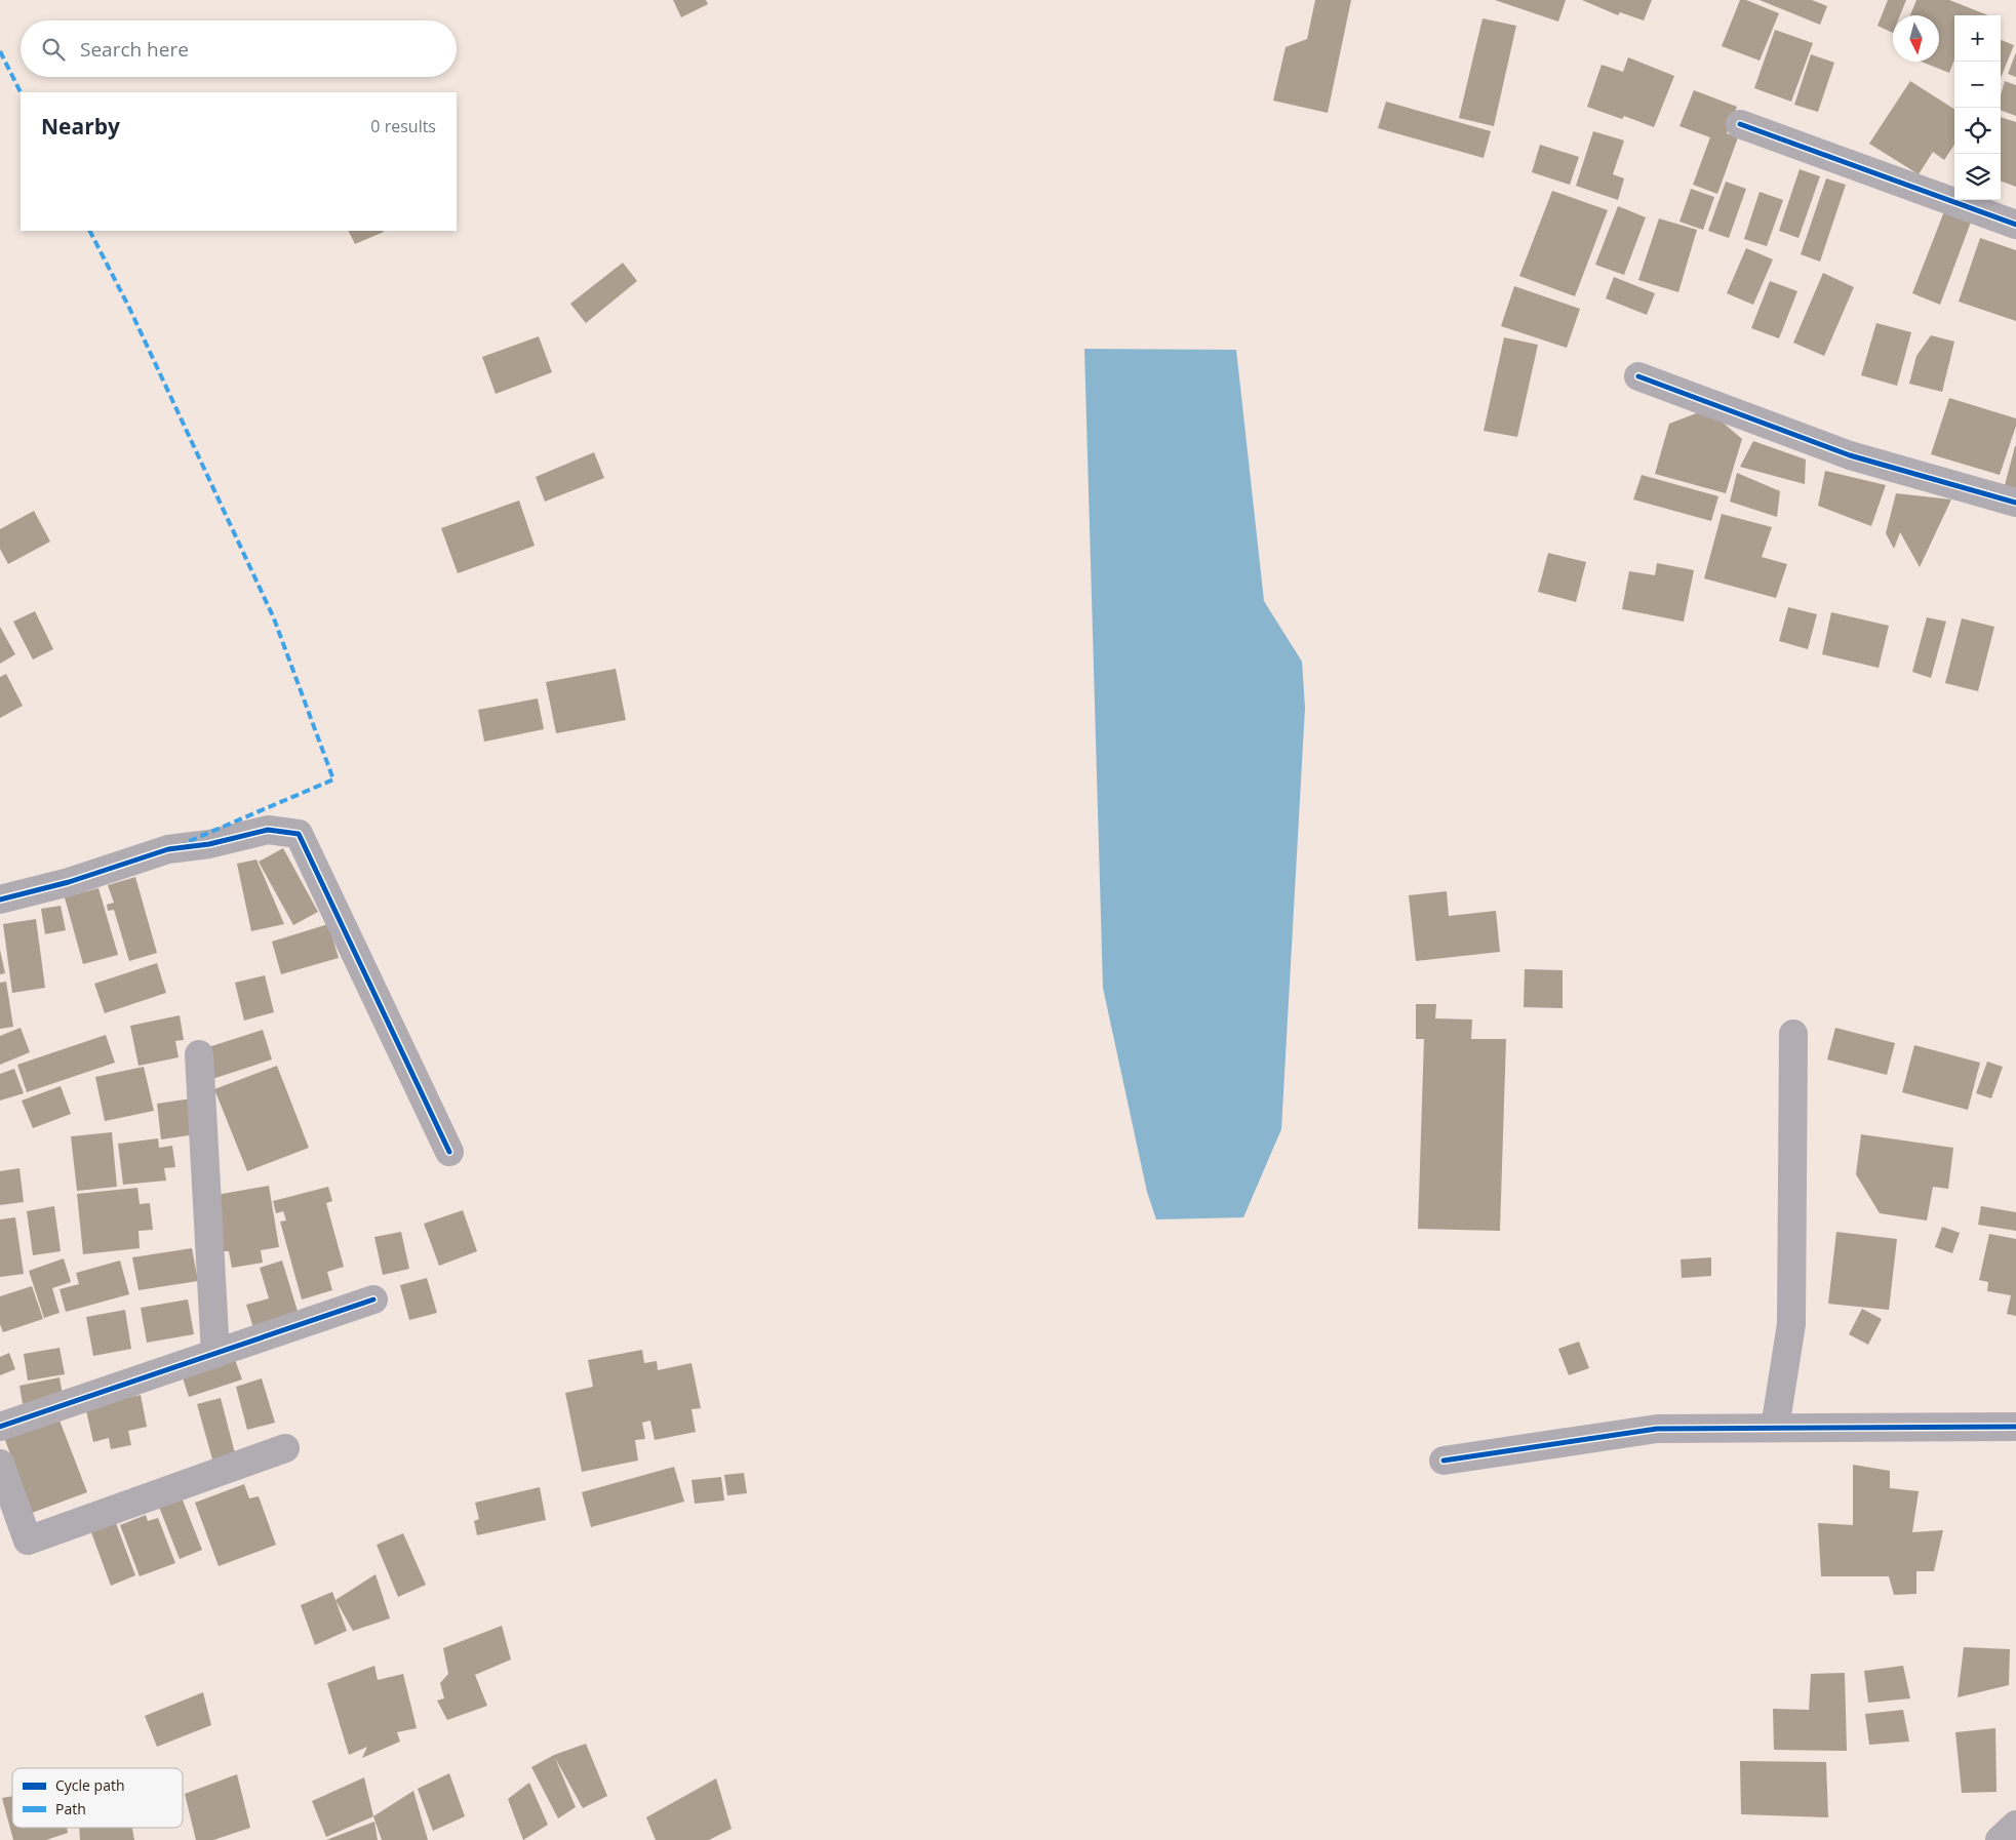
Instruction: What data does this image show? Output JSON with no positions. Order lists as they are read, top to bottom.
{
  "legend": ["Cycle path", "Path"],
  "north": "bottom",
  "page": {
    "map_buttons": ["+", "−"],
    "search": "Search here",
    "heading": ["Nearby", "0 results"]
  }
}
